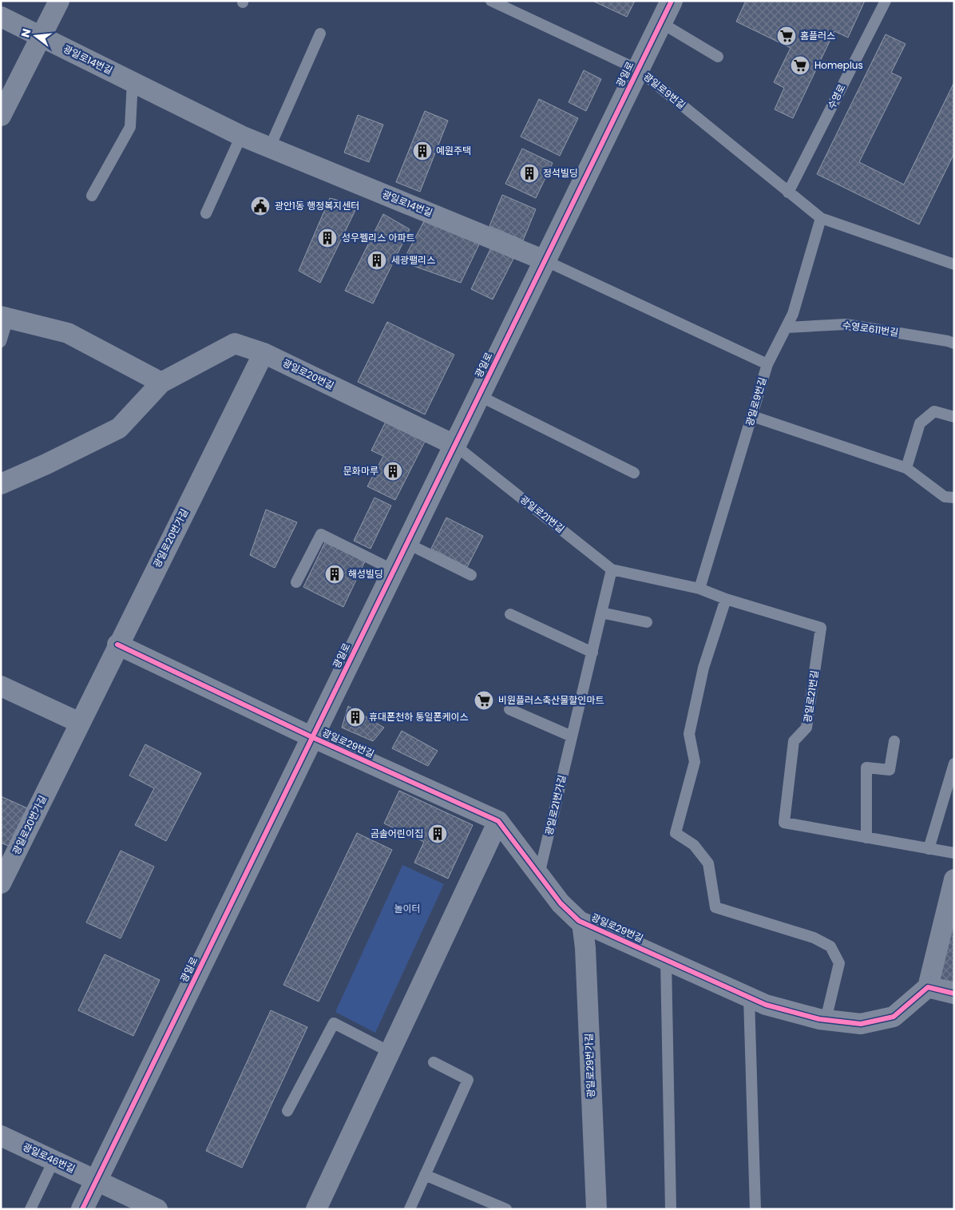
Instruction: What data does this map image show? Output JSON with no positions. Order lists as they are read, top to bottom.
{
  "streets": {
    "street": [
      "광일로14번길",
      "광일로",
      "광일로20번길",
      "광일로20번가길",
      "광일로29번길",
      "광일로29번가길",
      "광일로46번길"
    ],
    "lane": [
      "광일로9번길",
      "수영로",
      "수영로611번길",
      "광일로21번길",
      "광일로21번가길"
    ]
  },
  "crossings": [
    ["광일로14번길", "광일로"],
    ["광일로", "광일로9번길"],
    ["광일로", "광일로20번길"],
    ["광일로", "광일로21번길"],
    ["광일로", "광일로29번길"],
    ["광일로", "광일로46번길"],
    ["광일로9번길", "수영로"],
    ["광일로9번길", "수영로611번길"],
    ["광일로9번길", "광일로21번길"],
    ["광일로20번길", "광일로21번길"],
    ["광일로20번길", "광일로20번가길"],
    ["광일로21번길", "광일로21번가길"],
    ["광일로29번길", "광일로21번가길"],
    ["광일로29번길", "광일로29번가길"]
  ],
  "parks": ["놀이터"],
  "places": {
    "supermarket": ["홈플러스", "Homeplus", "비원플러스축산물할인마트"],
    "building": [
      "예원주택",
      "정석빌딩",
      "성우펠리스 아파트",
      "세광팰리스",
      "문화마루",
      "해성빌딩",
      "휴대폰천하 통일폰케이스",
      "곰솔어린이집"
    ],
    "public building": ["광안1동 행정복지센터"]
  },
  "north": "left"
}
